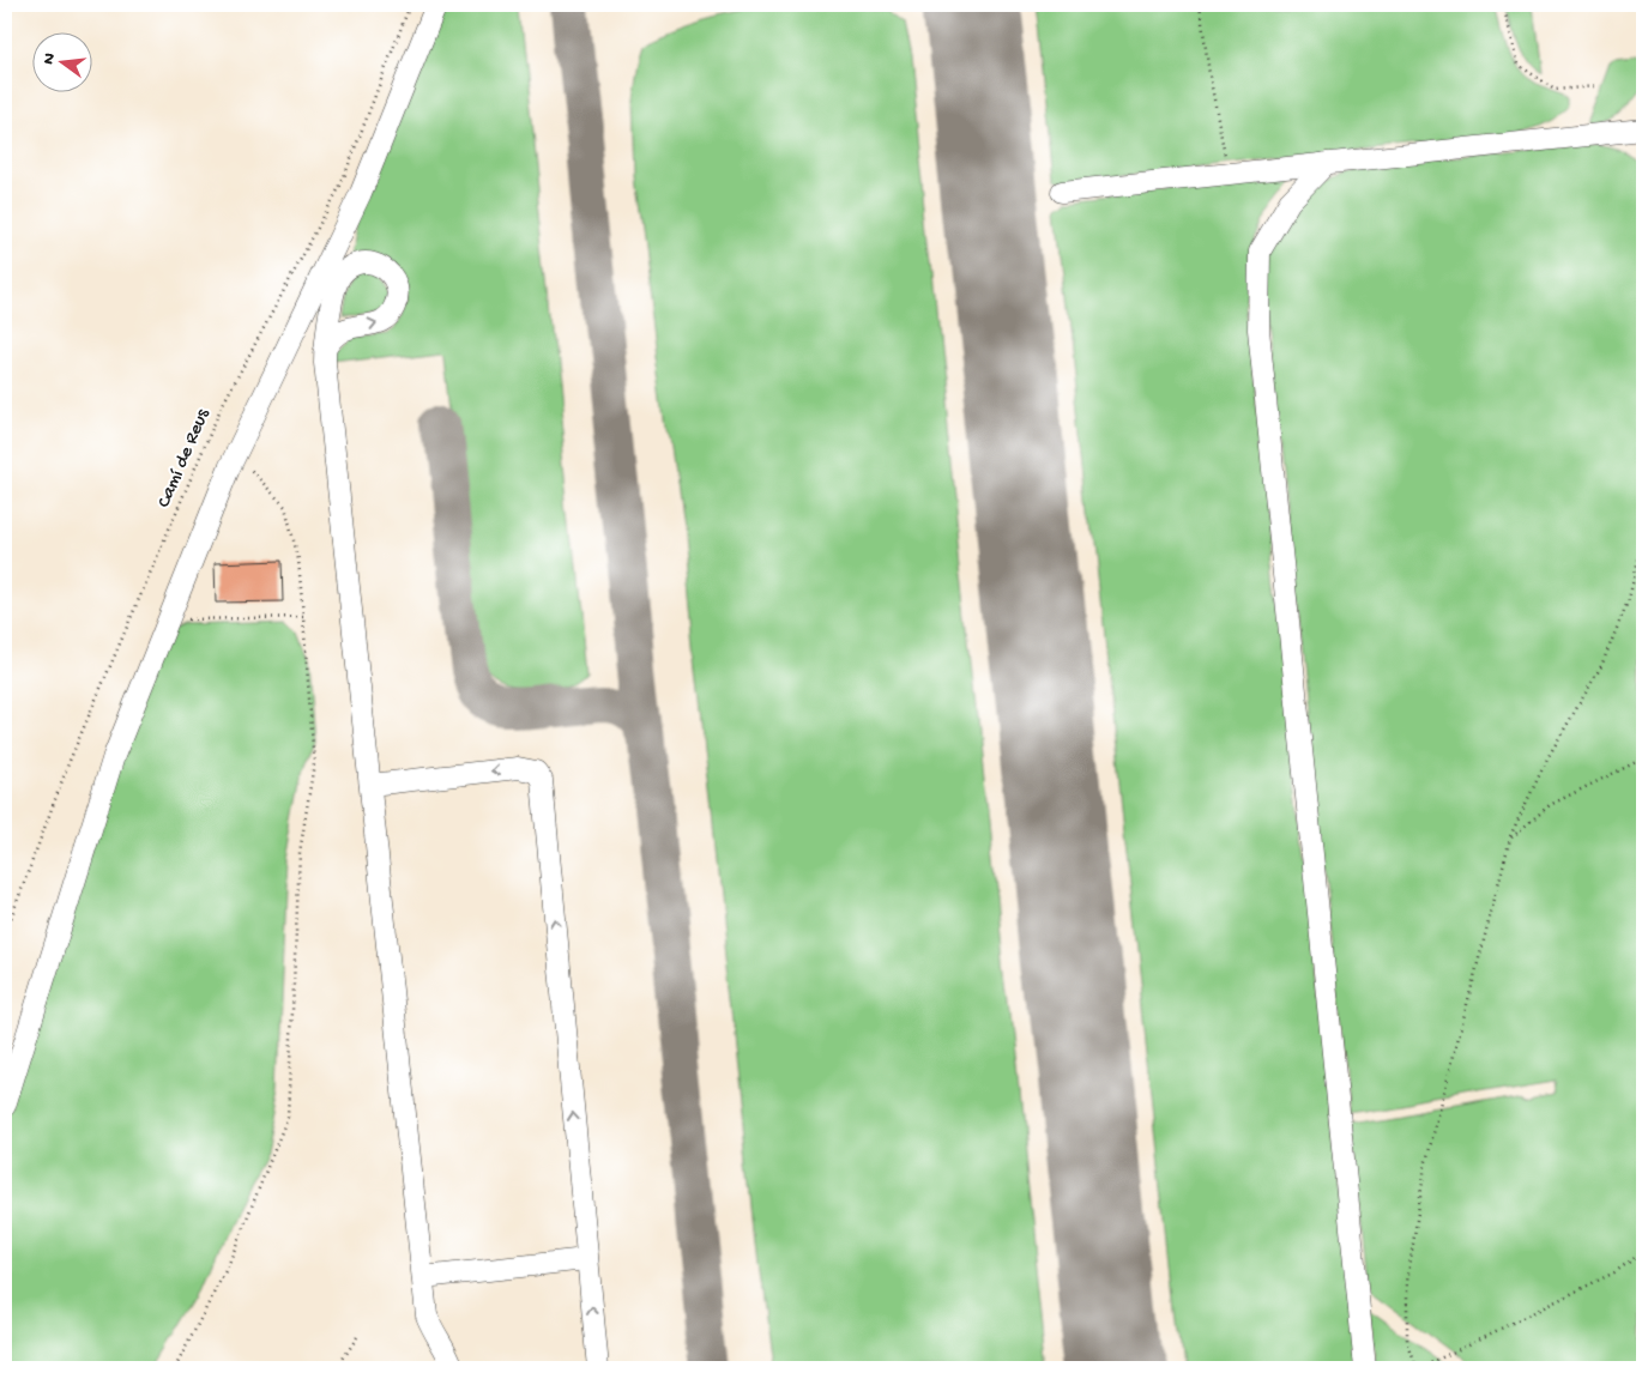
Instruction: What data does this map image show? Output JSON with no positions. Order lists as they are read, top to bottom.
{
  "streets": {
    "path": ["Camí de Reus"]
  },
  "north": "left"
}
